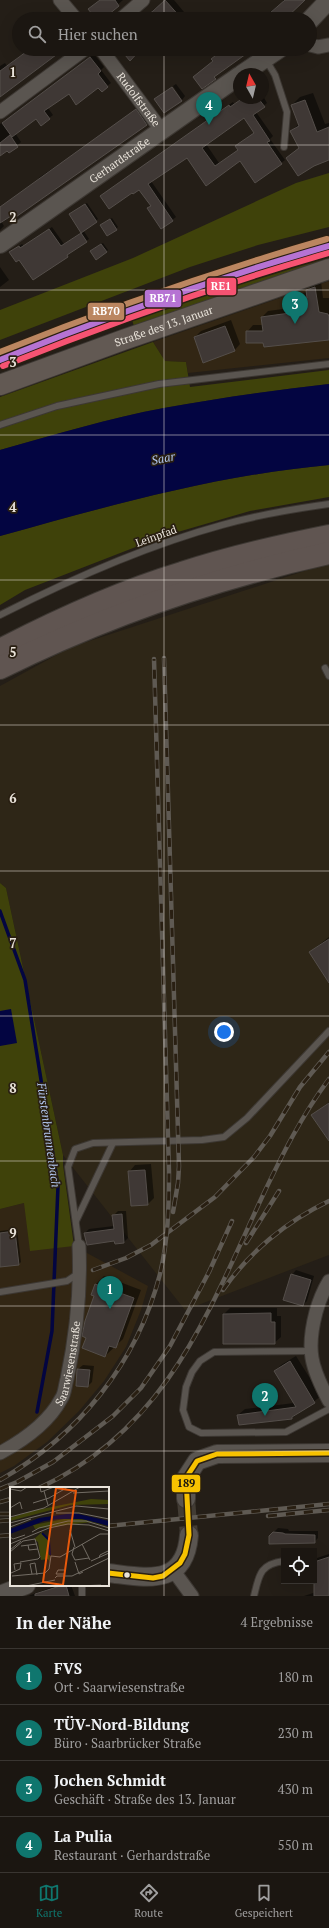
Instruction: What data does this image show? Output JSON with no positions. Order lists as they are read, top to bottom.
{
  "streets": {
    "main road": ["Straße des 13. Januar"],
    "street": ["Rudolfstraße", "Gerhardstraße", "Saarwiesenstraße"],
    "lane": ["Leinpfad"]
  },
  "crossings": [
    ["Rudolfstraße", "Gerhardstraße"]
  ],
  "water": ["Saar", "Fürstenbrunnenbach"],
  "lines": [
    "transit line RB70",
    "transit line RB71",
    "transit line RE1",
    "transit line 189"
  ],
  "north": "top",
  "page": {
    "search": "Hier suchen",
    "pins": [
      "4",
      "3",
      "1",
      "2"
    ],
    "heading": ["In der Nähe", "4 Ergebnisse"],
    "list": [
      {
        "mark": "1",
        "name": "FVS",
        "note": "Ort · Saarwiesenstraße",
        "value": "180 m"
      },
      {
        "mark": "2",
        "name": "TÜV-Nord-Bildung",
        "note": "Büro · Saarbrücker Straße",
        "value": "230 m"
      },
      {
        "mark": "3",
        "name": "Jochen Schmidt",
        "note": "Geschäft · Straße des 13. Januar",
        "value": "430 m"
      },
      {
        "mark": "4",
        "name": "La Pulia",
        "note": "Restaurant · Gerhardstraße",
        "value": "550 m"
      }
    ],
    "nav": ["Karte", "Route", "Gespeichert"]
  },
  "grid": {
    "rows": [
      "1",
      "2",
      "3",
      "4",
      "5",
      "6",
      "7",
      "8",
      "9"
    ]
  }
}
